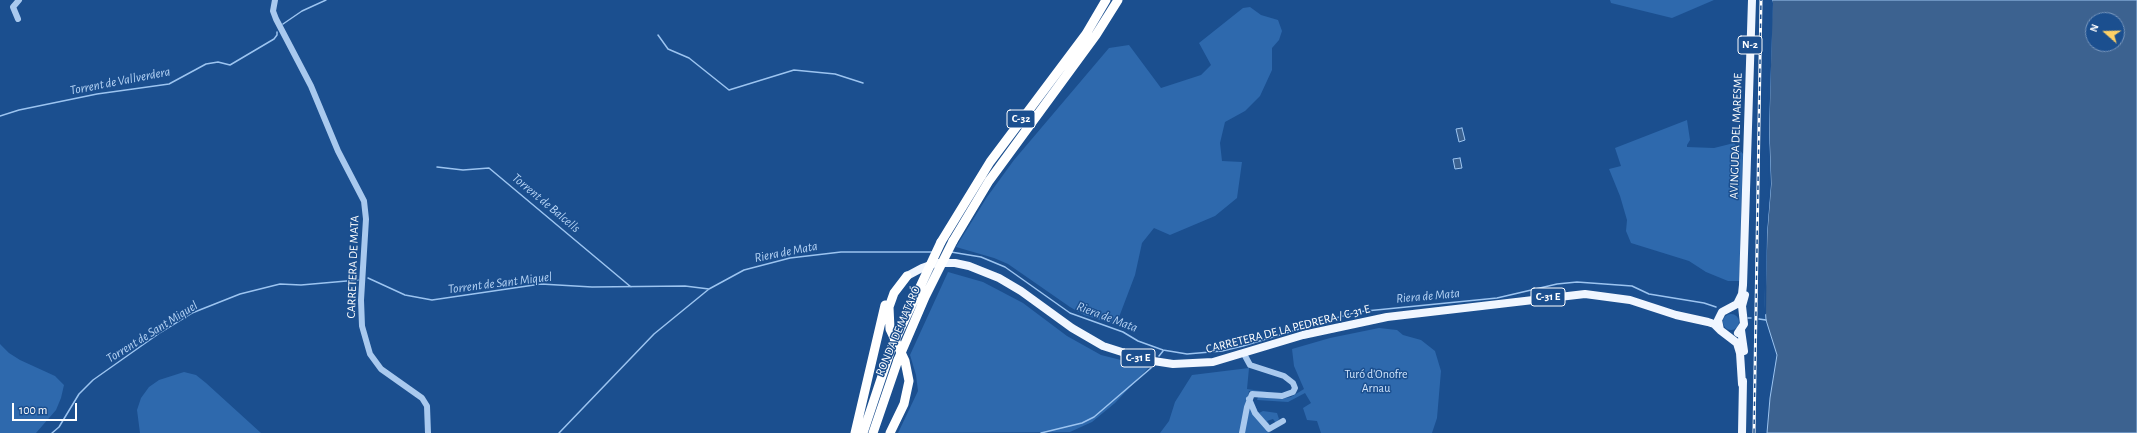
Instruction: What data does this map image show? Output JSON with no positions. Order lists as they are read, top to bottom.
{
  "streets": {
    "highway": ["C-32", "C-31 E", "RONDA DE MATARÓ"],
    "main road": ["N-2", "AVINGUDA DEL MARESME", "CARRETERA DE LA PEDRERA / C-31 E"],
    "street": ["CARRETERA DE MATA"]
  },
  "crossings": [
    ["N-2", "AVINGUDA DEL MARESME"],
    ["N-2", "C-31 E"],
    ["AVINGUDA DEL MARESME", "C-31 E"],
    ["C-31 E", "CARRETERA DE LA PEDRERA / C-31 E"]
  ],
  "water": [
    "Torrent de Vallverdera",
    "Torrent de Balcells",
    "Riera de Mata",
    "Torrent de Sant Miquel"
  ],
  "parks": ["Turó d'Onofre Arnau"],
  "scale_bar": "100 m",
  "north": "left"
}
